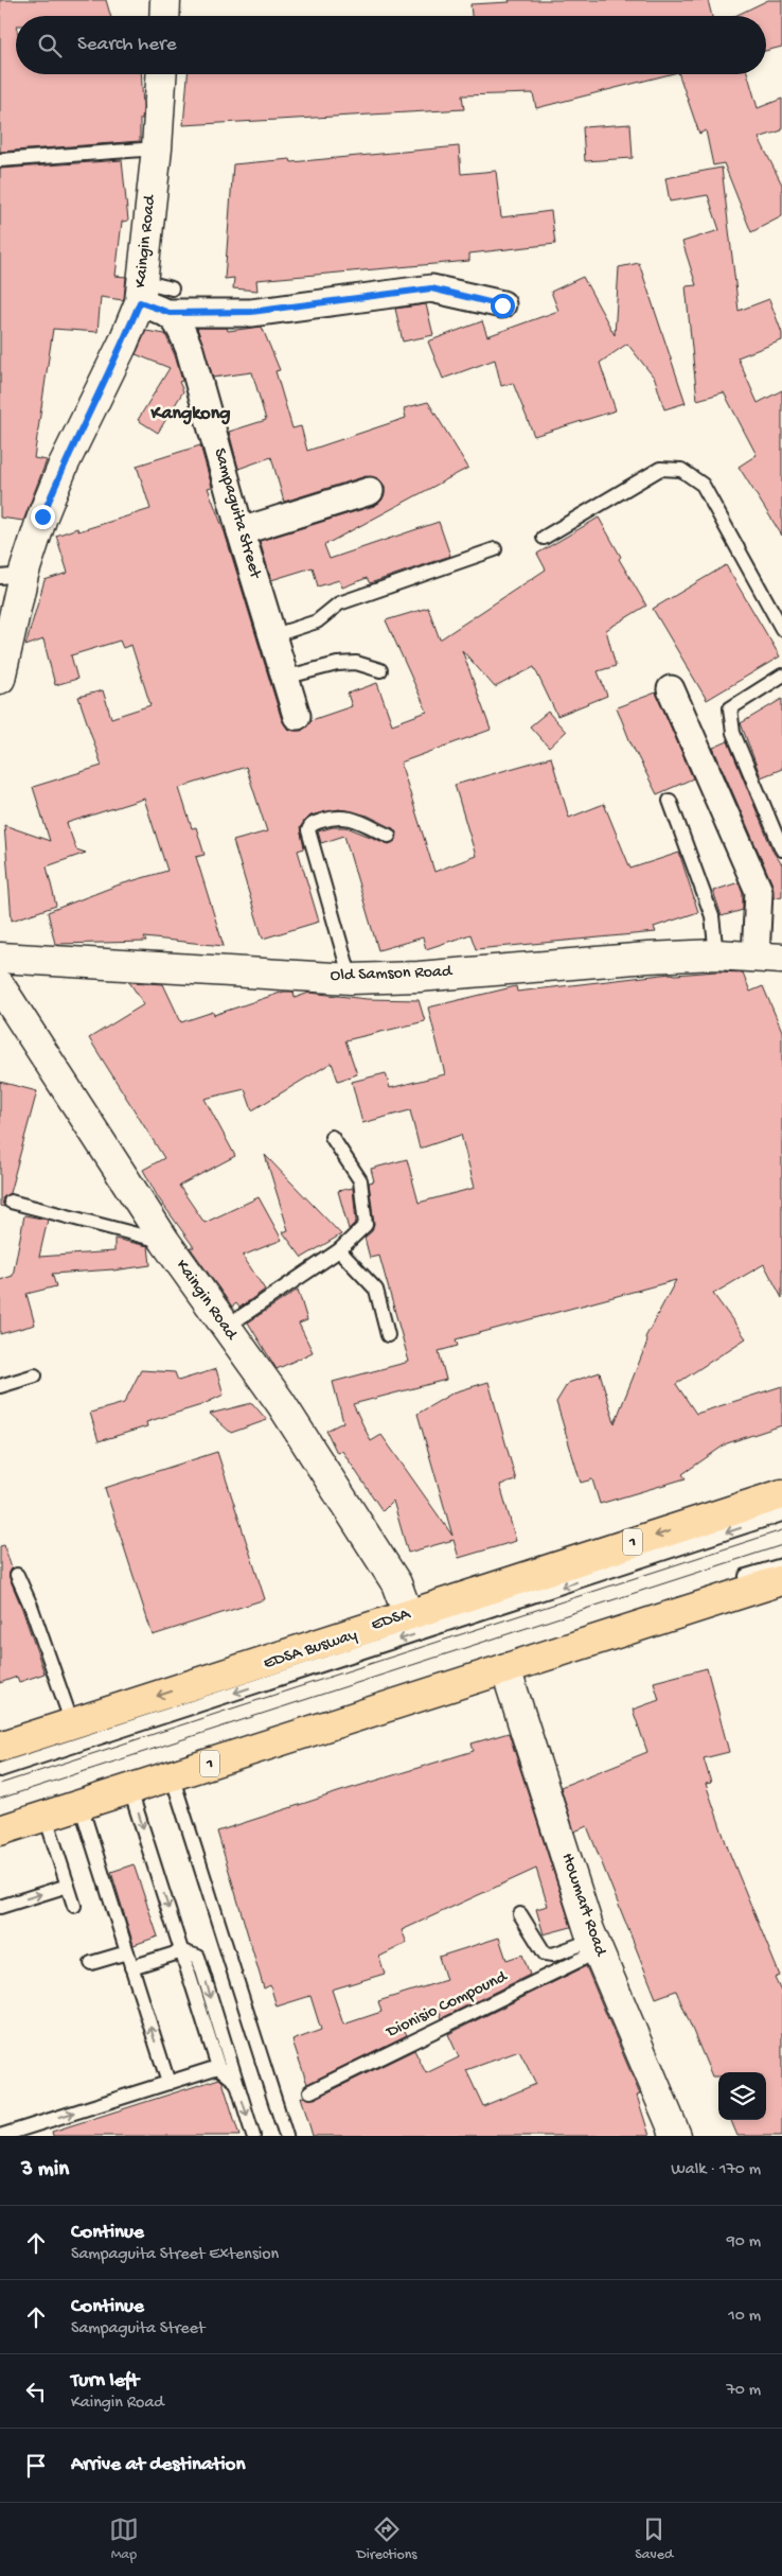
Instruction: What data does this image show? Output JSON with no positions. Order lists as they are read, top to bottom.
{
  "streets": {
    "highway": ["1", "EDSA"],
    "street": [
      "Kaingin Road",
      "Sampaguita Street",
      "Old Samson Road",
      "Howmart Road"
    ],
    "lane": ["EDSA Busway", "Dionisio Compound"]
  },
  "crossings": [
    ["Kaingin Road", "EDSA"],
    ["1", "Howmart Road"],
    ["Howmart Road", "Dionisio Compound"]
  ],
  "districts": ["Kangkong"],
  "page": {
    "search": "Search here",
    "heading": ["3 min", "Walk · 170 m"],
    "list": [
      ["Continue", "Sampaguita Street Extension", "90 m"],
      ["Continue", "Sampaguita Street", "10 m"],
      ["Turn left", "Kaingin Road", "70 m"],
      "Arrive at destination"
    ],
    "nav": ["Map", "Directions", "Saved"]
  }
}
